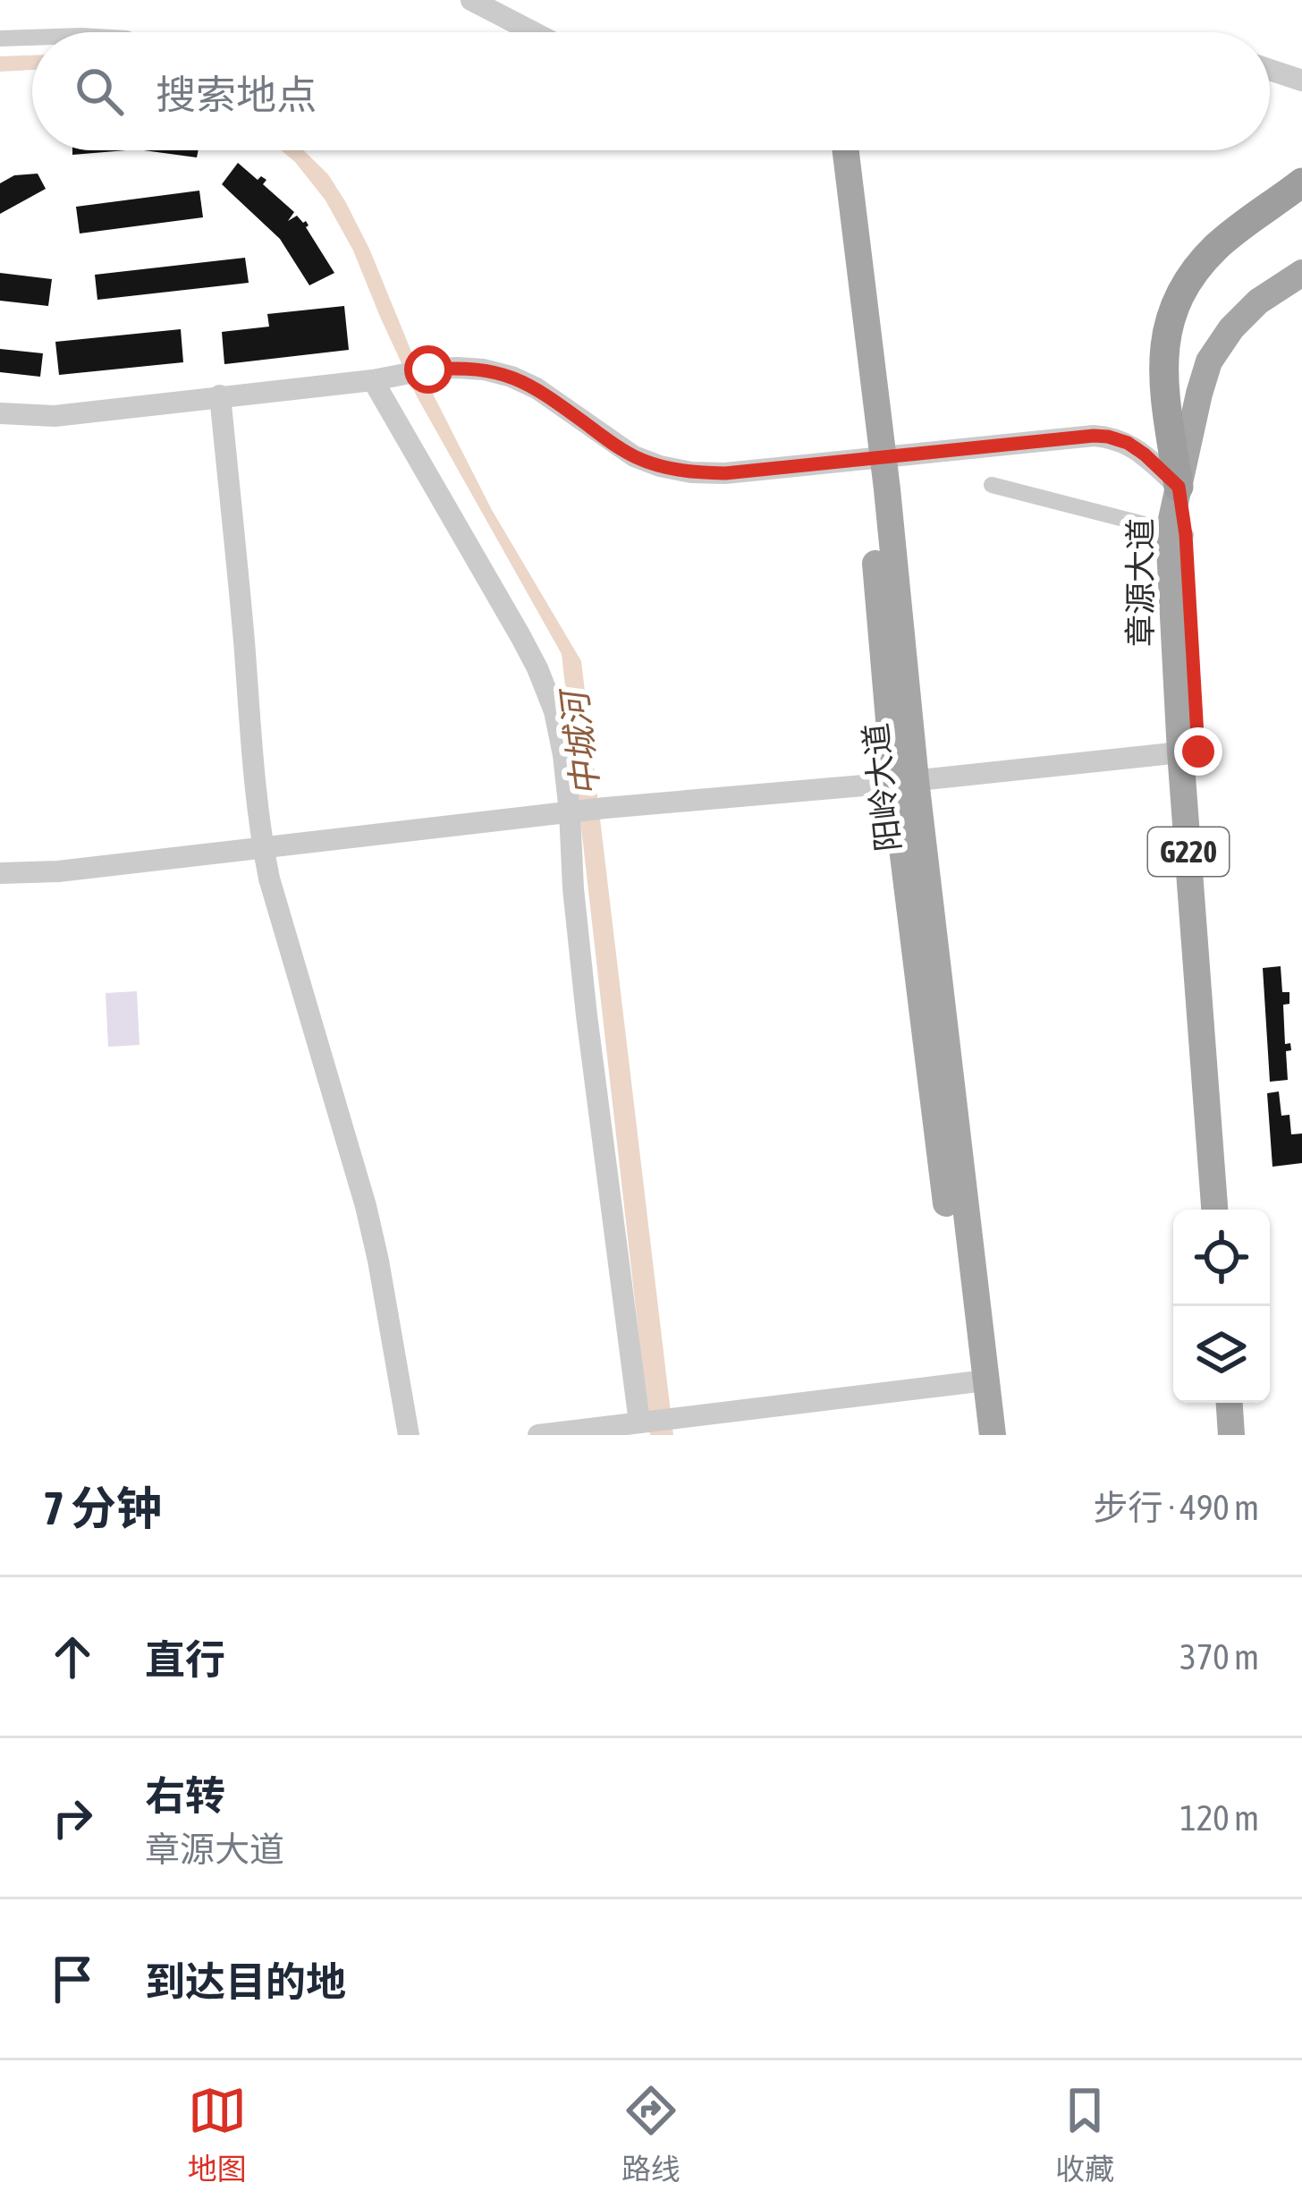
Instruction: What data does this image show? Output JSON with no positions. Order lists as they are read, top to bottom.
{
  "streets": {
    "highway": ["G220"],
    "main road": ["章源大道", "阳岭大道"]
  },
  "crossings": [
    ["章源大道", "G220"]
  ],
  "water": ["中城河"],
  "page": {
    "search": "搜索地点",
    "heading": ["7 分钟", "步行 · 490 m"],
    "list": [
      ["直行", "370 m"],
      ["右转", "章源大道", "120 m"],
      "到达目的地"
    ],
    "nav": ["地图", "路线", "收藏"]
  }
}
